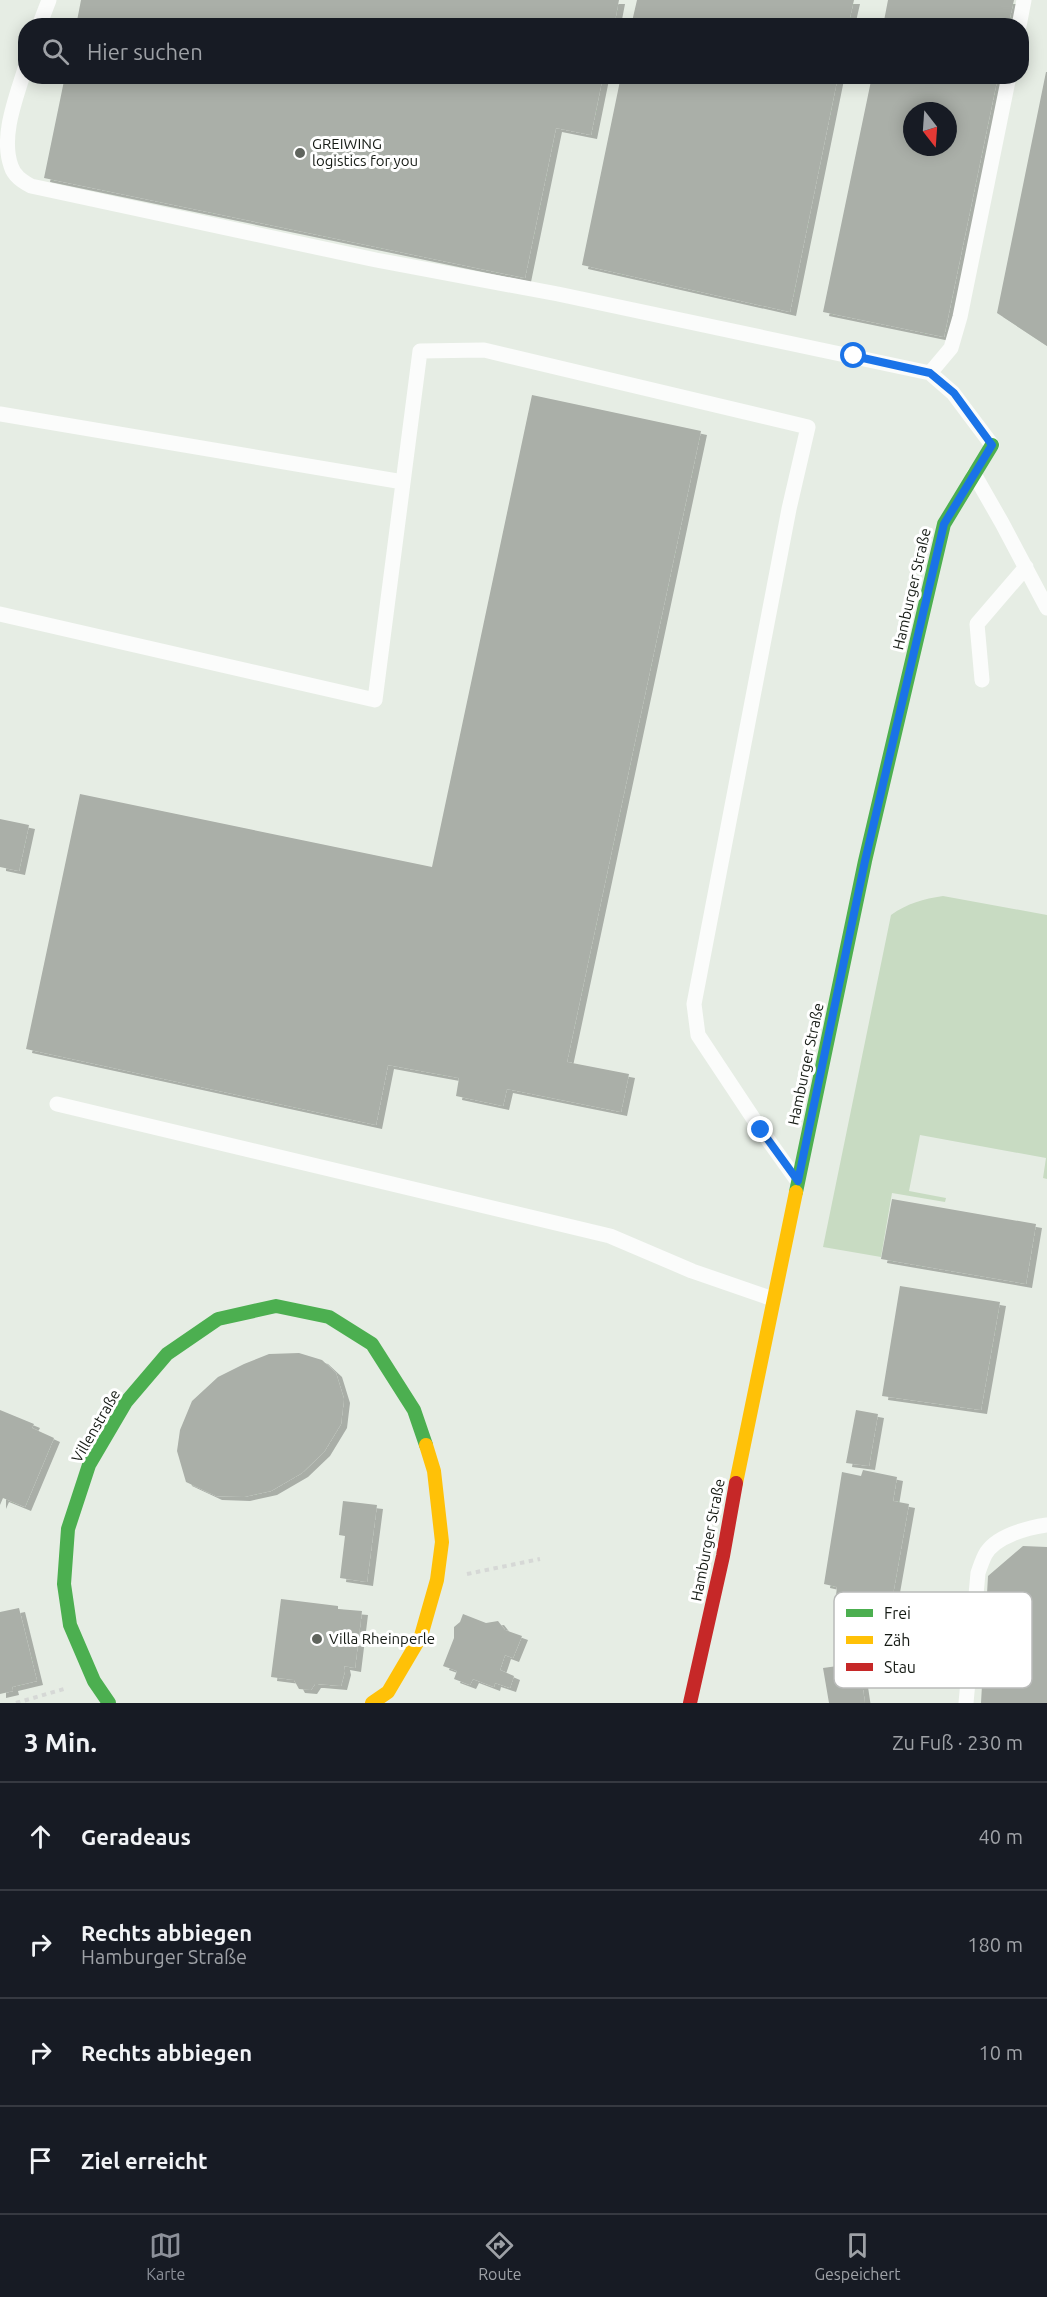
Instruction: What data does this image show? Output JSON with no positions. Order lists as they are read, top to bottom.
{
  "streets": {
    "street": ["Hamburger Straße", "Villenstraße"]
  },
  "places": ["GREIWING logistics for you", "Villa Rheinperle"],
  "legend": ["Frei", "Zäh", "Stau"],
  "north": "bottom",
  "page": {
    "search": "Hier suchen",
    "heading": ["3 Min.", "Zu Fuß · 230 m"],
    "list": [
      ["Geradeaus", "40 m"],
      ["Rechts abbiegen", "Hamburger Straße", "180 m"],
      ["Rechts abbiegen", "10 m"],
      "Ziel erreicht"
    ],
    "nav": ["Karte", "Route", "Gespeichert"]
  }
}
